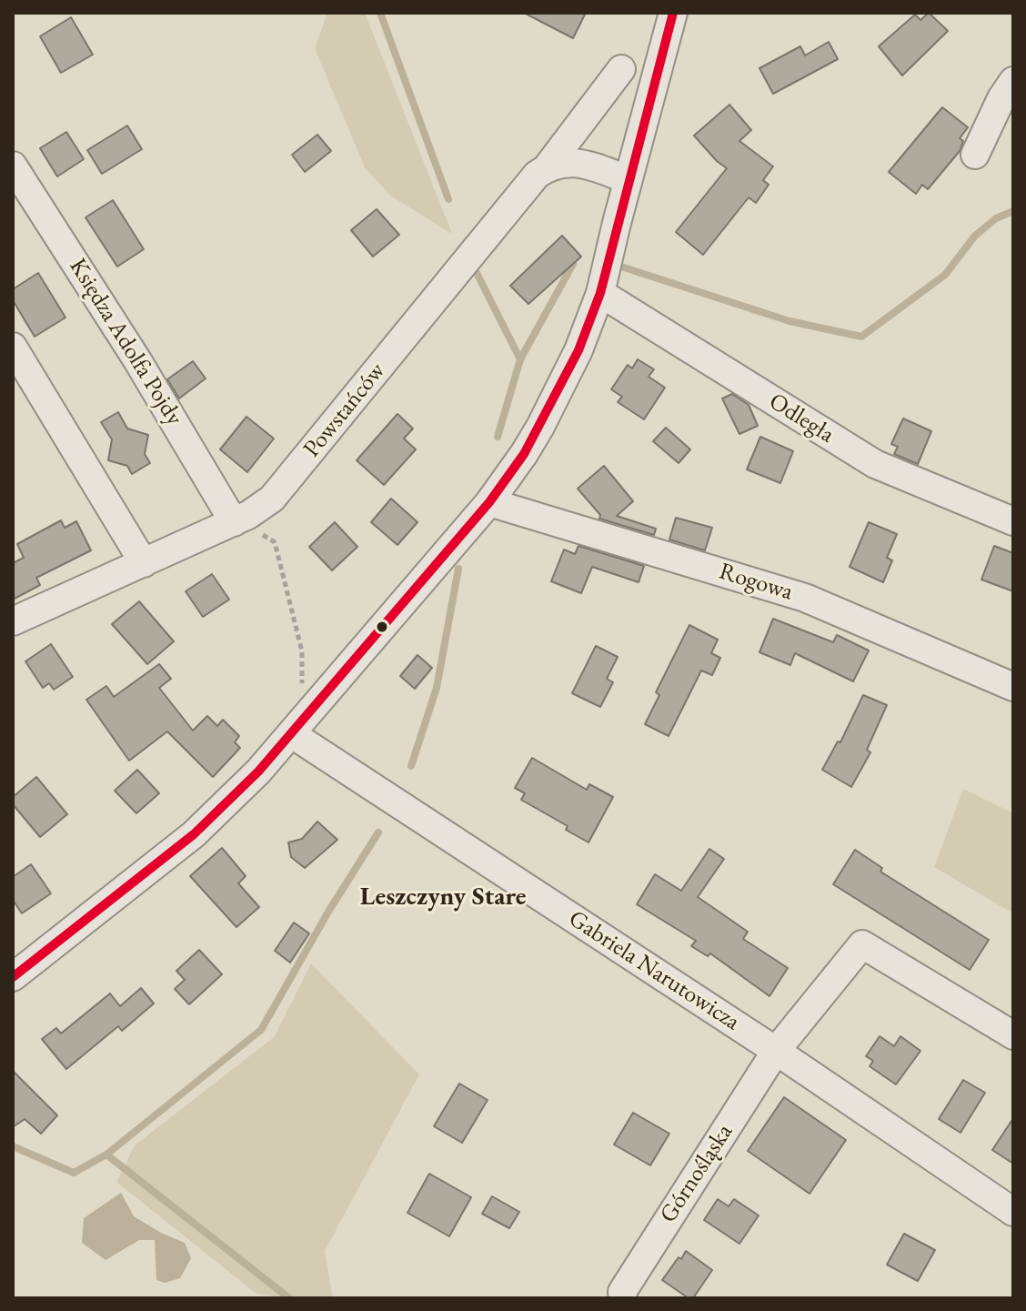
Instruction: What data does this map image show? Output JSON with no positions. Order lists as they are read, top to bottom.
{
  "streets": {
    "street": [
      "Księdza Adolfa Pojdy",
      "Powstańców",
      "Odległa",
      "Rogowa",
      "Gabriela Narutowicza",
      "Górnośląska"
    ]
  },
  "crossings": [
    ["Księdza Adolfa Pojdy", "Powstańców"],
    ["Gabriela Narutowicza", "Górnośląska"]
  ],
  "districts": ["Leszczyny Stare"]
}
